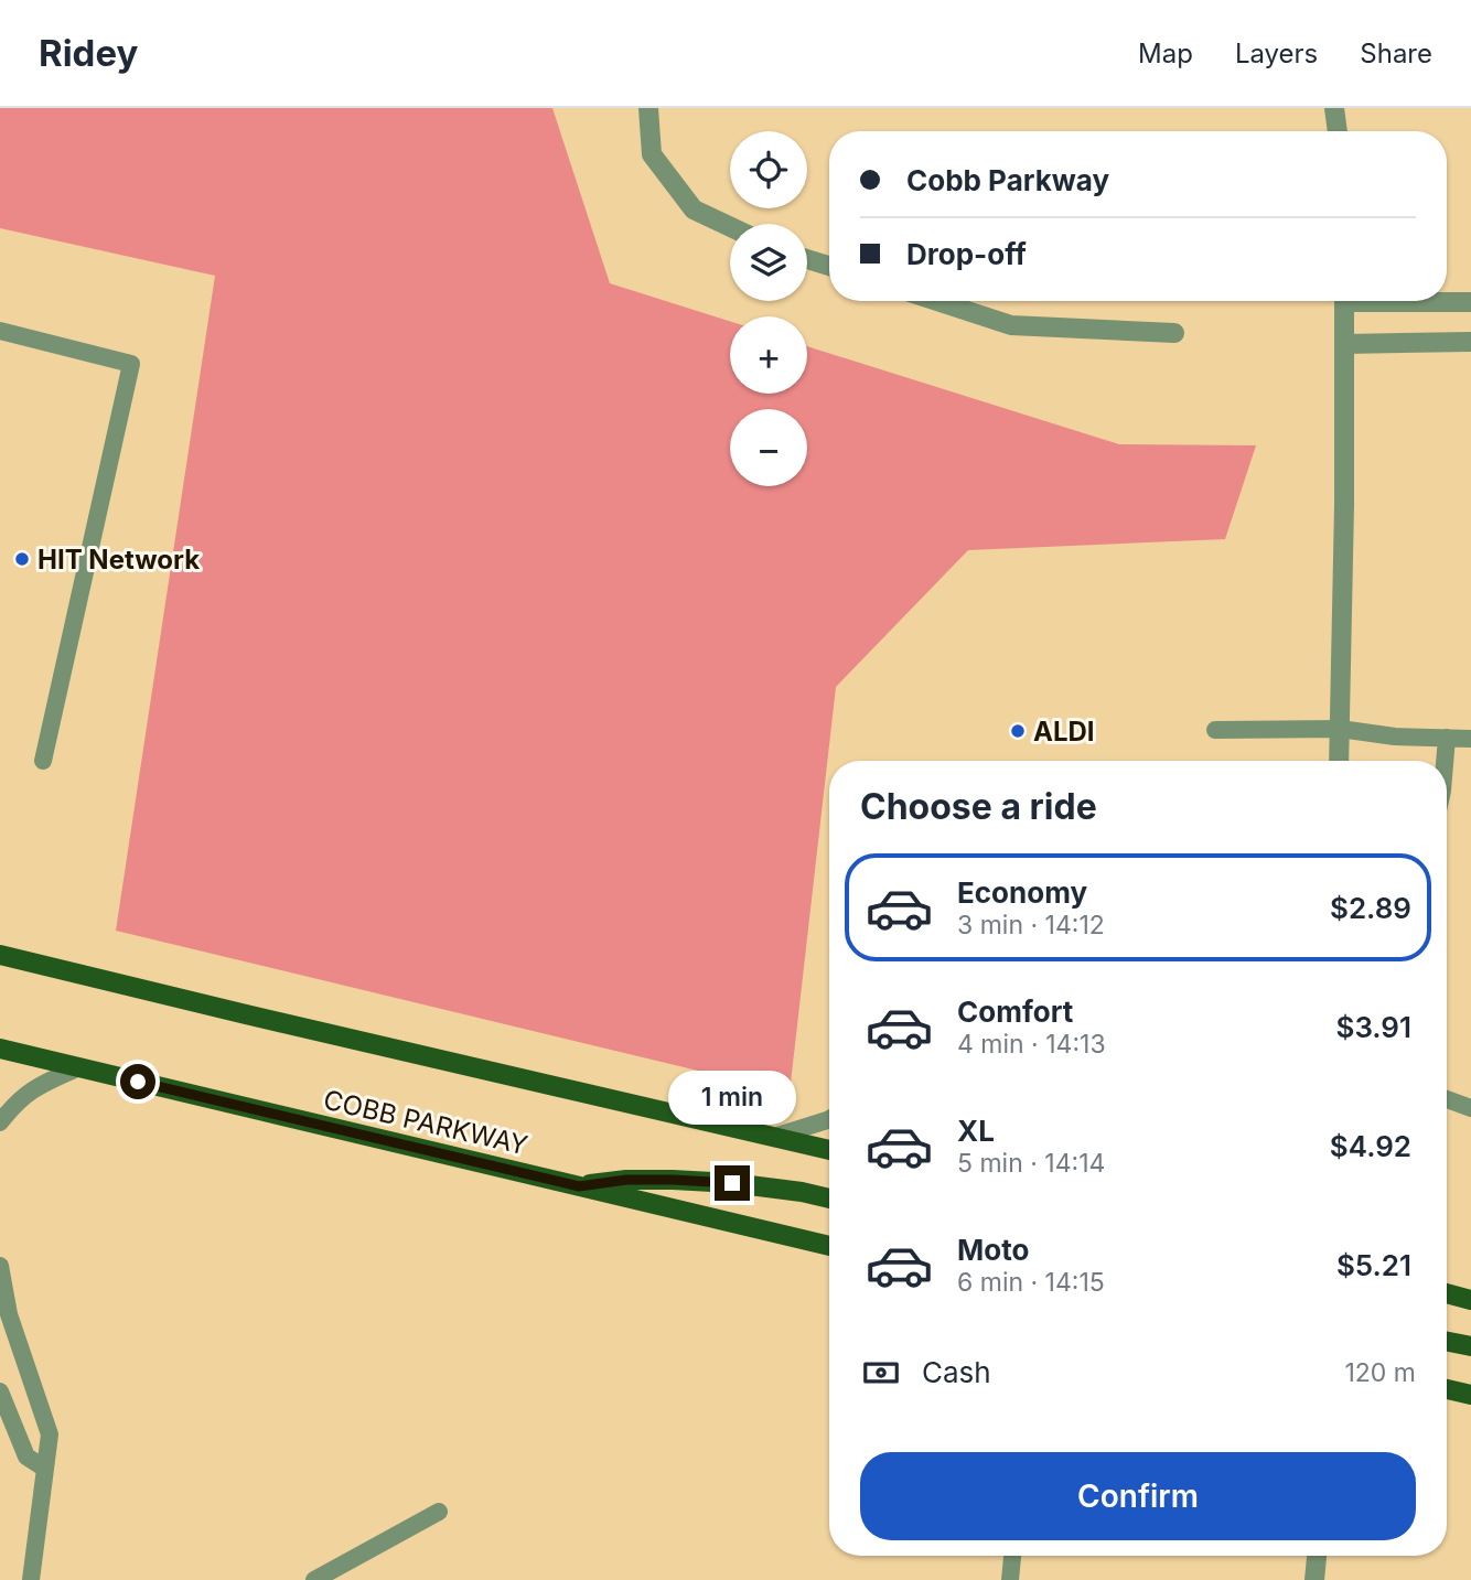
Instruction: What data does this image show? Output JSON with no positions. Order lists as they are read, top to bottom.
{
  "streets": {
    "main road": ["COBB PARKWAY"]
  },
  "places": ["HIT Network", "ALDI"],
  "page": {
    "header": "Ridey",
    "nav": ["Map", "Layers", "Share"],
    "map_buttons": ["+", "−"],
    "banner": ["Cobb Parkway", "Drop-off"],
    "heading": "Choose a ride",
    "list": [
      {
        "name": "Economy",
        "note": "3 min · 14:12",
        "value": "$2.89"
      },
      {
        "name": "Comfort",
        "note": "4 min · 14:13",
        "value": "$3.91"
      },
      {
        "name": "XL",
        "note": "5 min · 14:14",
        "value": "$4.92"
      },
      {
        "name": "Moto",
        "note": "6 min · 14:15",
        "value": "$5.21"
      }
    ],
    "bubble": "1 min",
    "pay": ["Cash", "120 m"],
    "buttons": "Confirm"
  }
}
